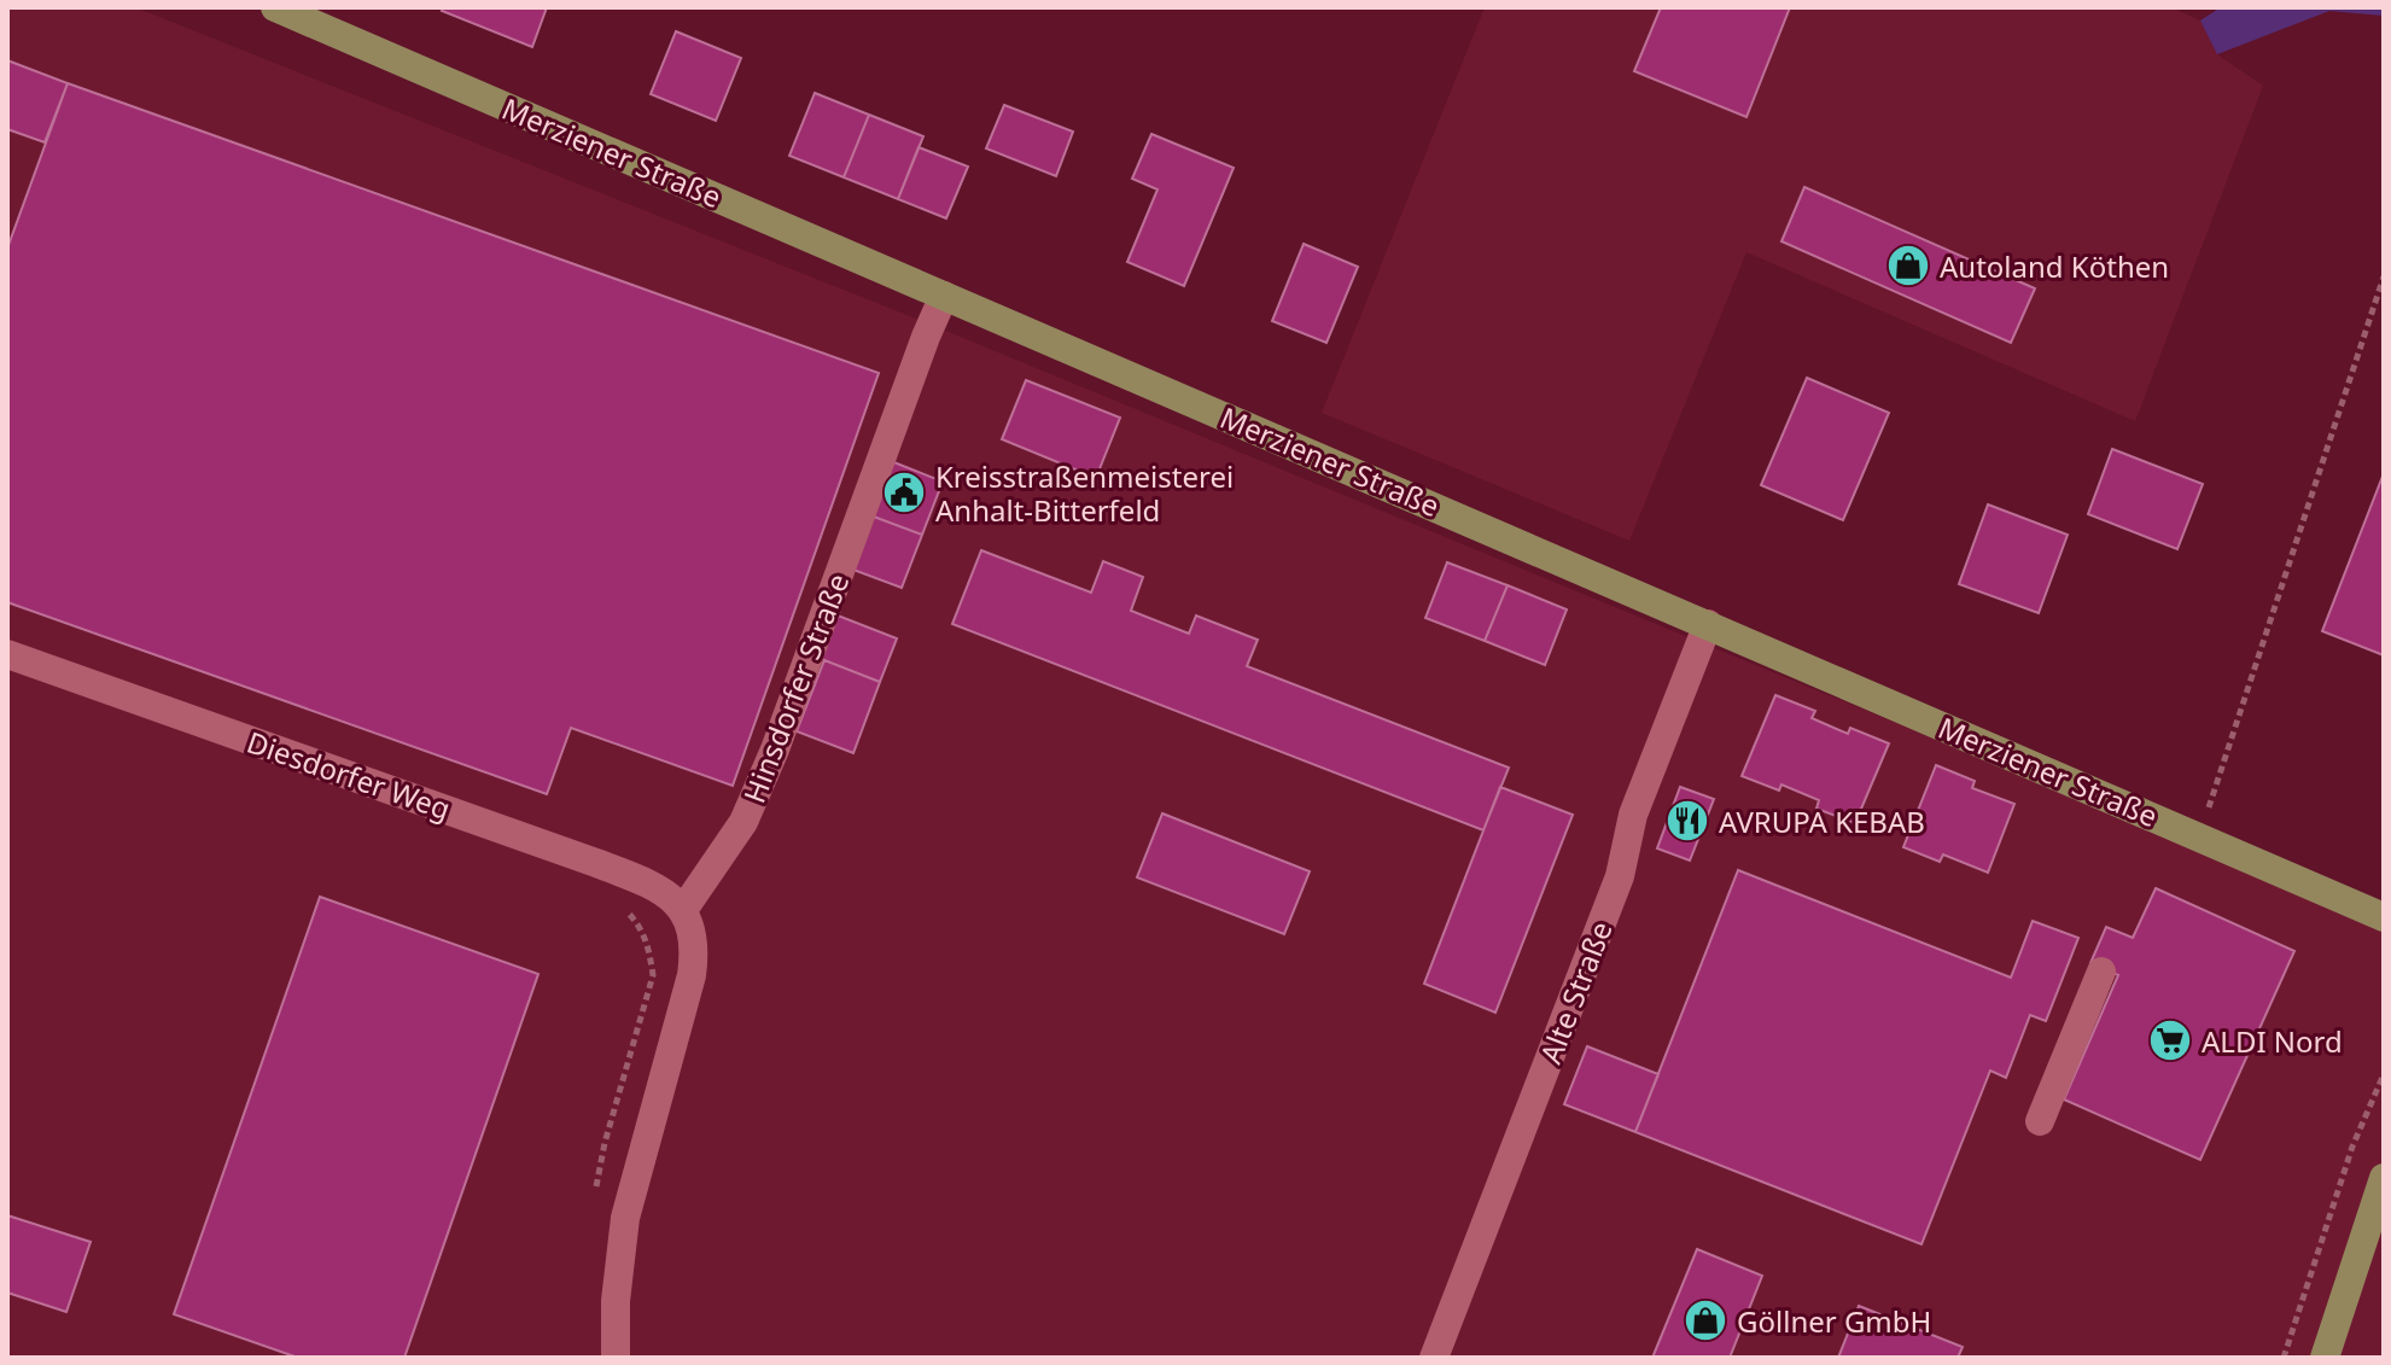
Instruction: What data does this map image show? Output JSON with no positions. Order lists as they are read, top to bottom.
{
  "streets": {
    "main road": ["Merziener Straße"],
    "street": ["Hinsdorfer Straße", "Diesdorfer Weg", "Alte Straße"]
  },
  "crossings": [
    ["Merziener Straße", "Hinsdorfer Straße"],
    ["Merziener Straße", "Alte Straße"],
    ["Hinsdorfer Straße", "Diesdorfer Weg"]
  ],
  "places": {
    "shop": ["Autoland Köthen", "Göllner GmbH"],
    "public building": ["Kreisstraßenmeisterei Anhalt-Bitterfeld"],
    "restaurant": ["AVRUPA KEBAB"],
    "supermarket": ["ALDI Nord"]
  }
}
